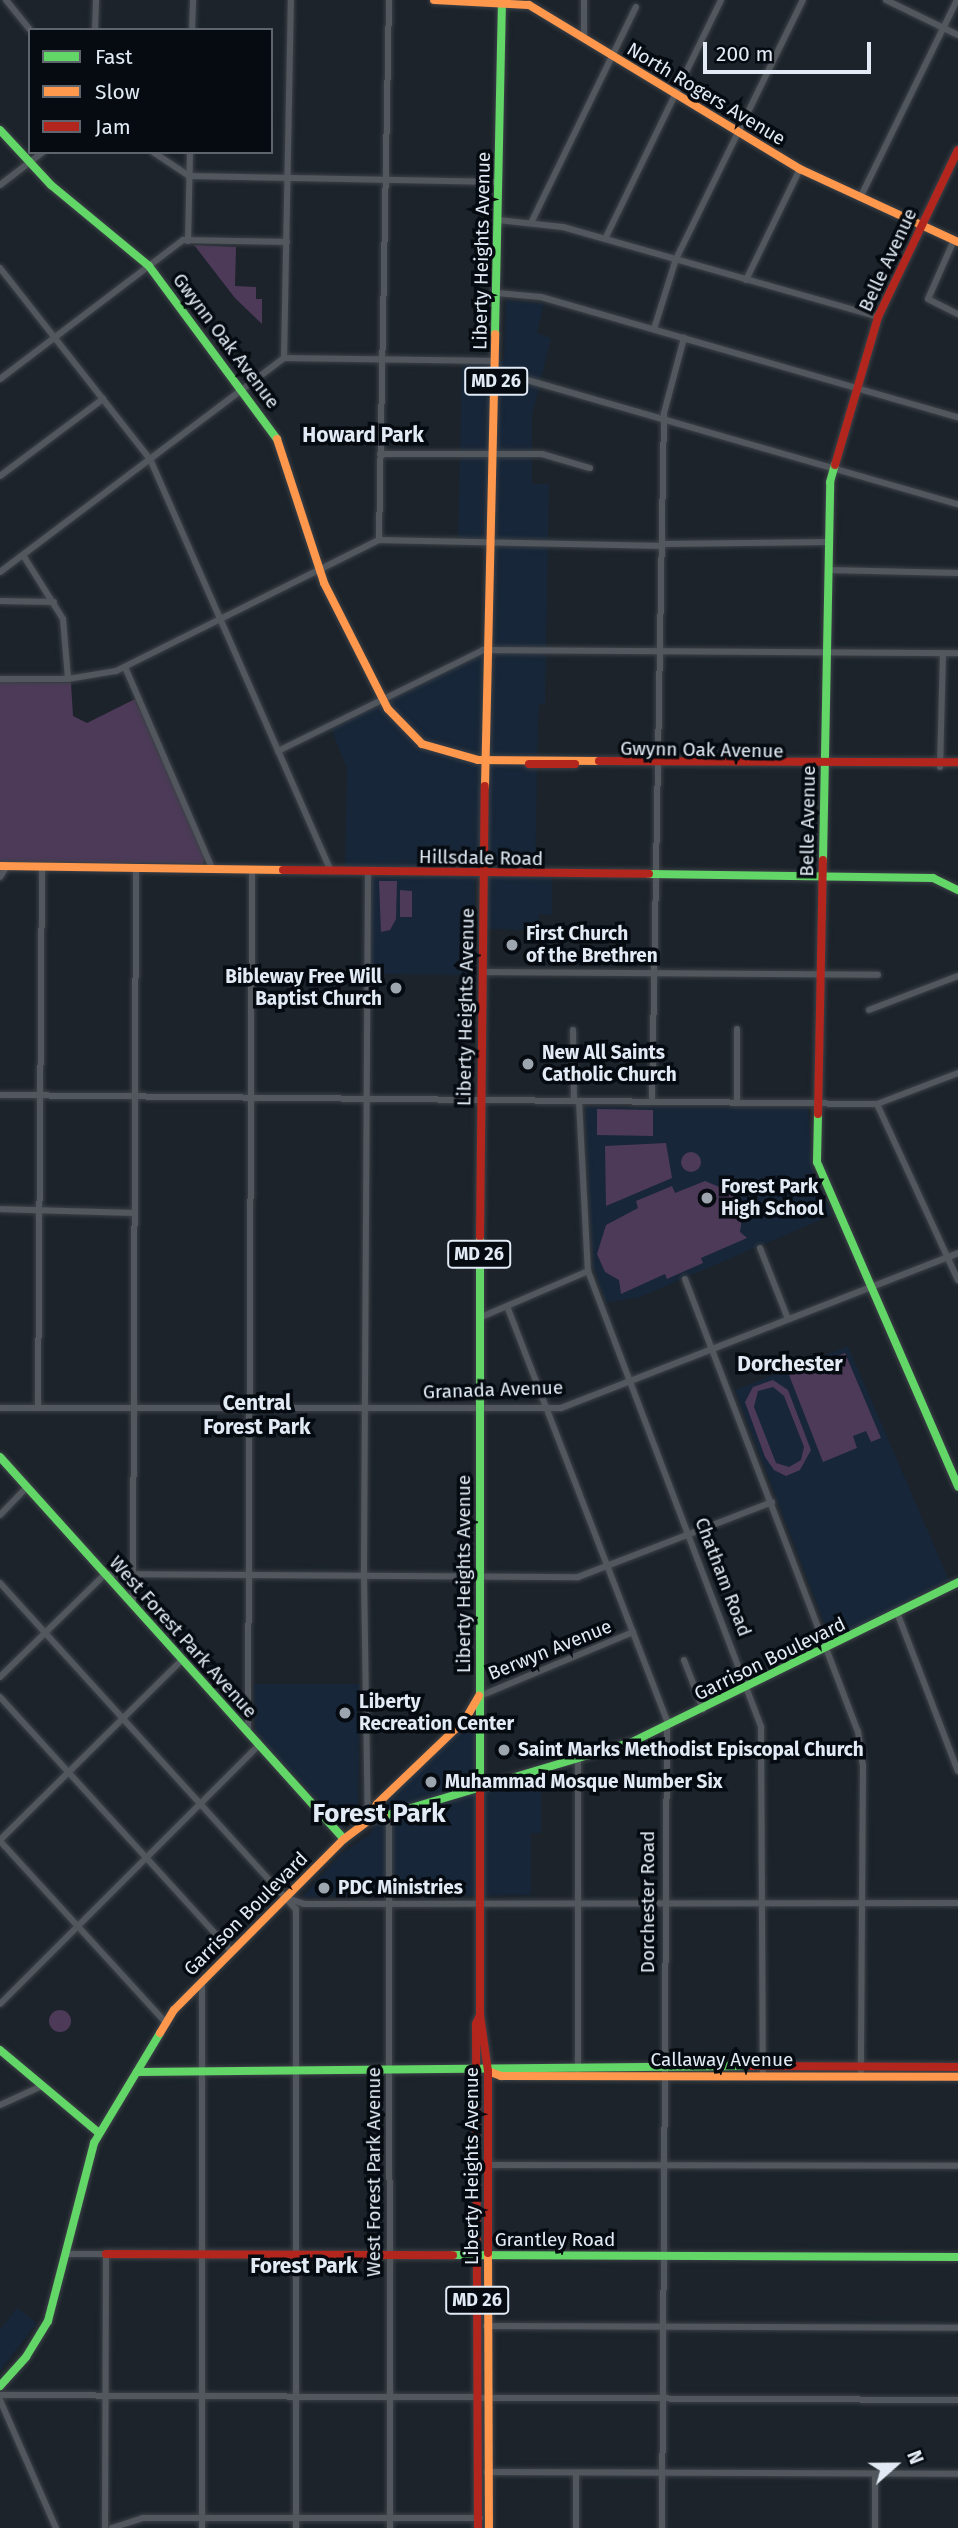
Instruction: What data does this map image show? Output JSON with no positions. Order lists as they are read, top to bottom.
{
  "streets": {
    "main road": [
      "North Rogers Avenue",
      "Liberty Heights Avenue",
      "Belle Avenue",
      "Gwynn Oak Avenue",
      "MD 26",
      "Hillsdale Road",
      "West Forest Park Avenue",
      "Berwyn Avenue",
      "Garrison Boulevard",
      "Callaway Avenue",
      "Grantley Road"
    ],
    "street": ["Granada Avenue", "Chatham Road", "Dorchester Road"]
  },
  "crossings": [
    ["North Rogers Avenue", "Liberty Heights Avenue"],
    ["North Rogers Avenue", "Belle Avenue"],
    ["Liberty Heights Avenue", "Gwynn Oak Avenue"],
    ["Liberty Heights Avenue", "Hillsdale Road"],
    ["Liberty Heights Avenue", "Granada Avenue"],
    ["Liberty Heights Avenue", "Berwyn Avenue"],
    ["Liberty Heights Avenue", "Garrison Boulevard"],
    ["Liberty Heights Avenue", "Callaway Avenue"],
    ["Liberty Heights Avenue", "Grantley Road"],
    ["Belle Avenue", "Gwynn Oak Avenue"],
    ["Belle Avenue", "Hillsdale Road"],
    ["Belle Avenue", "Granada Avenue"],
    ["Granada Avenue", "Chatham Road"],
    ["Granada Avenue", "Dorchester Road"],
    ["Chatham Road", "Garrison Boulevard"],
    ["Chatham Road", "Callaway Avenue"],
    ["West Forest Park Avenue", "Garrison Boulevard"],
    ["West Forest Park Avenue", "Callaway Avenue"],
    ["West Forest Park Avenue", "Grantley Road"],
    ["Berwyn Avenue", "Garrison Boulevard"],
    ["Berwyn Avenue", "Dorchester Road"],
    ["Garrison Boulevard", "Dorchester Road"],
    ["Garrison Boulevard", "Callaway Avenue"],
    ["Garrison Boulevard", "Grantley Road"],
    ["Dorchester Road", "Callaway Avenue"],
    ["Dorchester Road", "Grantley Road"]
  ],
  "districts": [
    "Howard Park",
    "Dorchester",
    "Central Forest Park",
    "Forest Park",
    "Forest Park"
  ],
  "places": [
    "First Church of the Brethren",
    "Bibleway Free Will Baptist Church",
    "New All Saints Catholic Church",
    "Forest Park High School",
    "Liberty Recreation Center",
    "Saint Marks Methodist Episcopal Church",
    "Muhammad Mosque Number Six",
    "PDC Ministries"
  ],
  "legend": ["Fast", "Slow", "Jam"],
  "scale_bar": "200 m",
  "north": "right"
}
